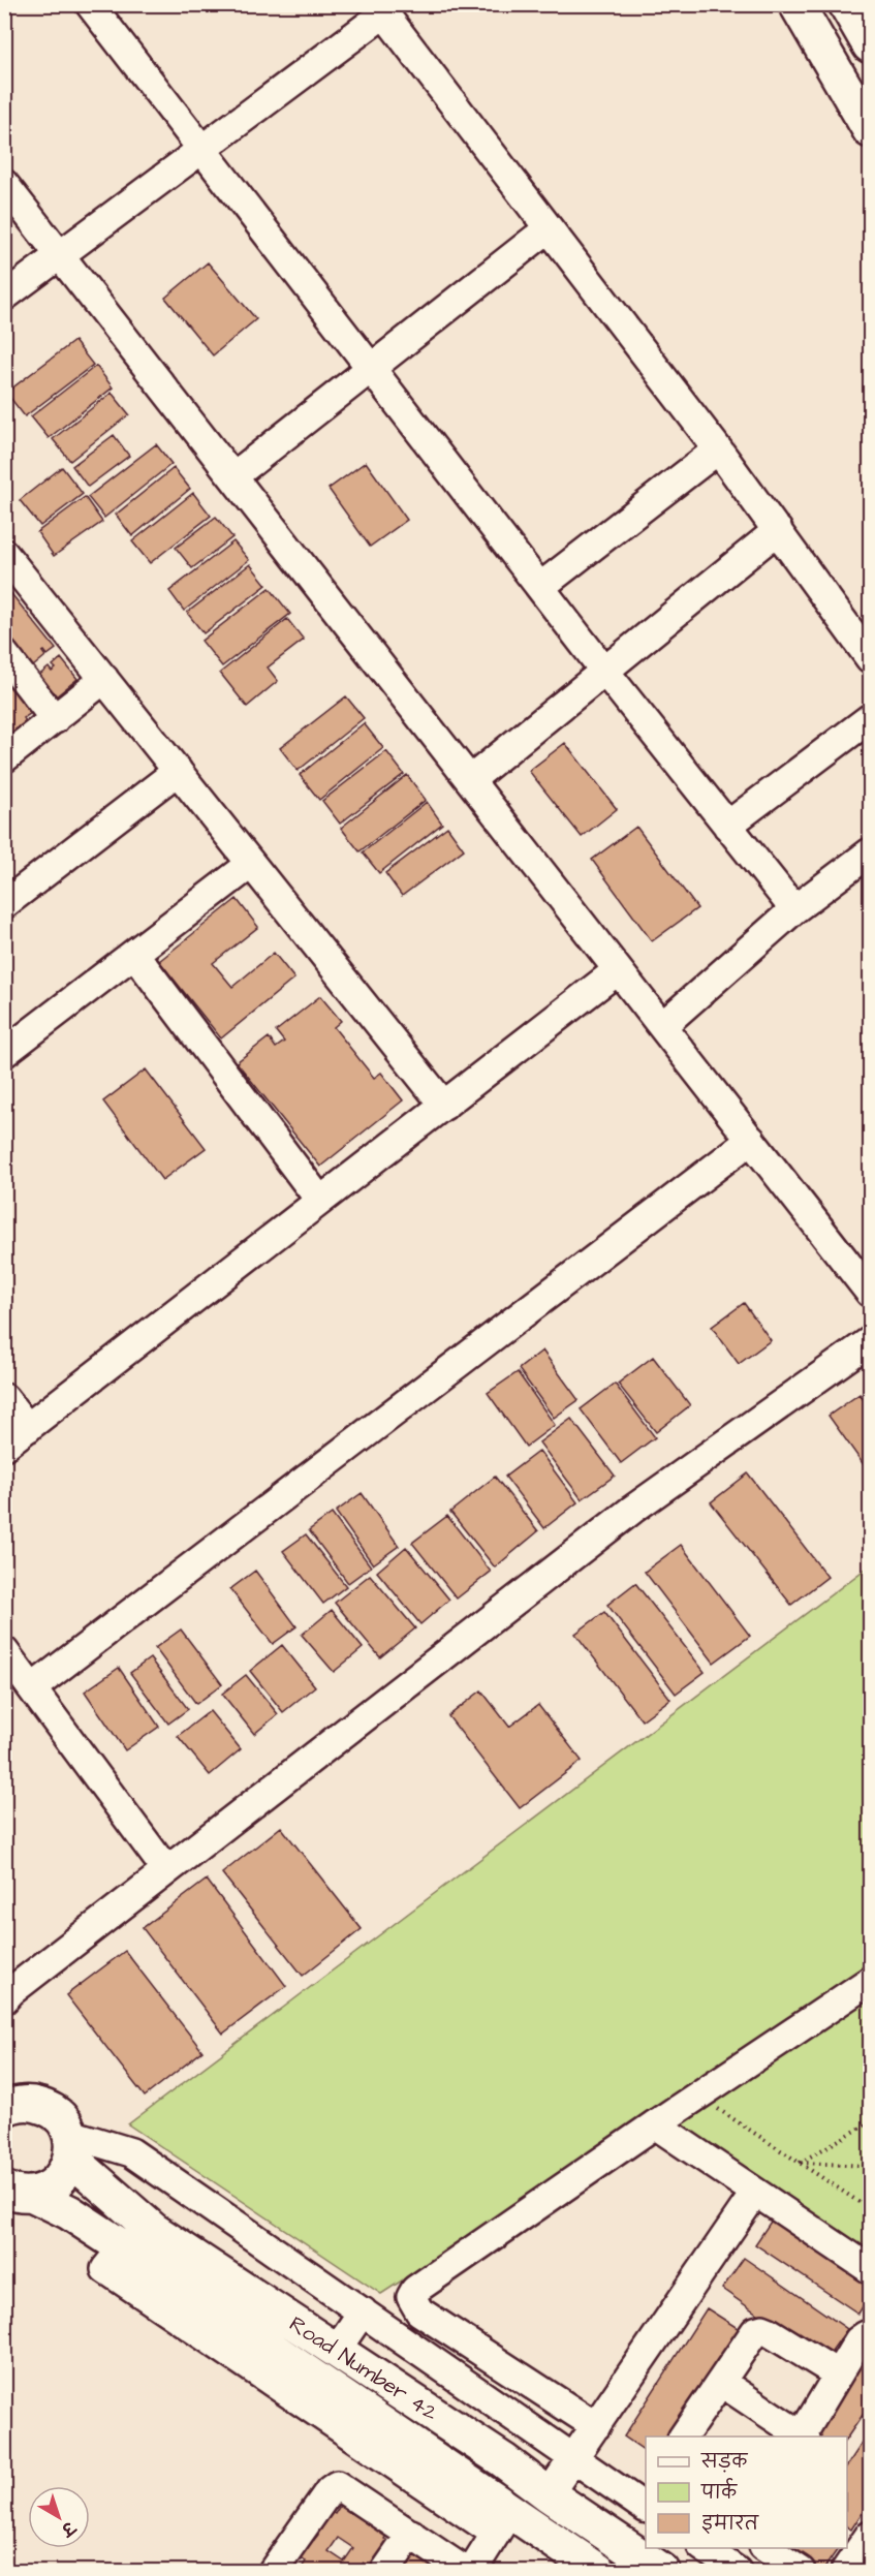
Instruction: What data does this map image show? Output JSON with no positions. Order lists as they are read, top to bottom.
{
  "streets": {
    "main road": ["Road Number 42"]
  },
  "legend": ["सड़क", "पार्क", "इमारत"],
  "north": "bottom right"
}
